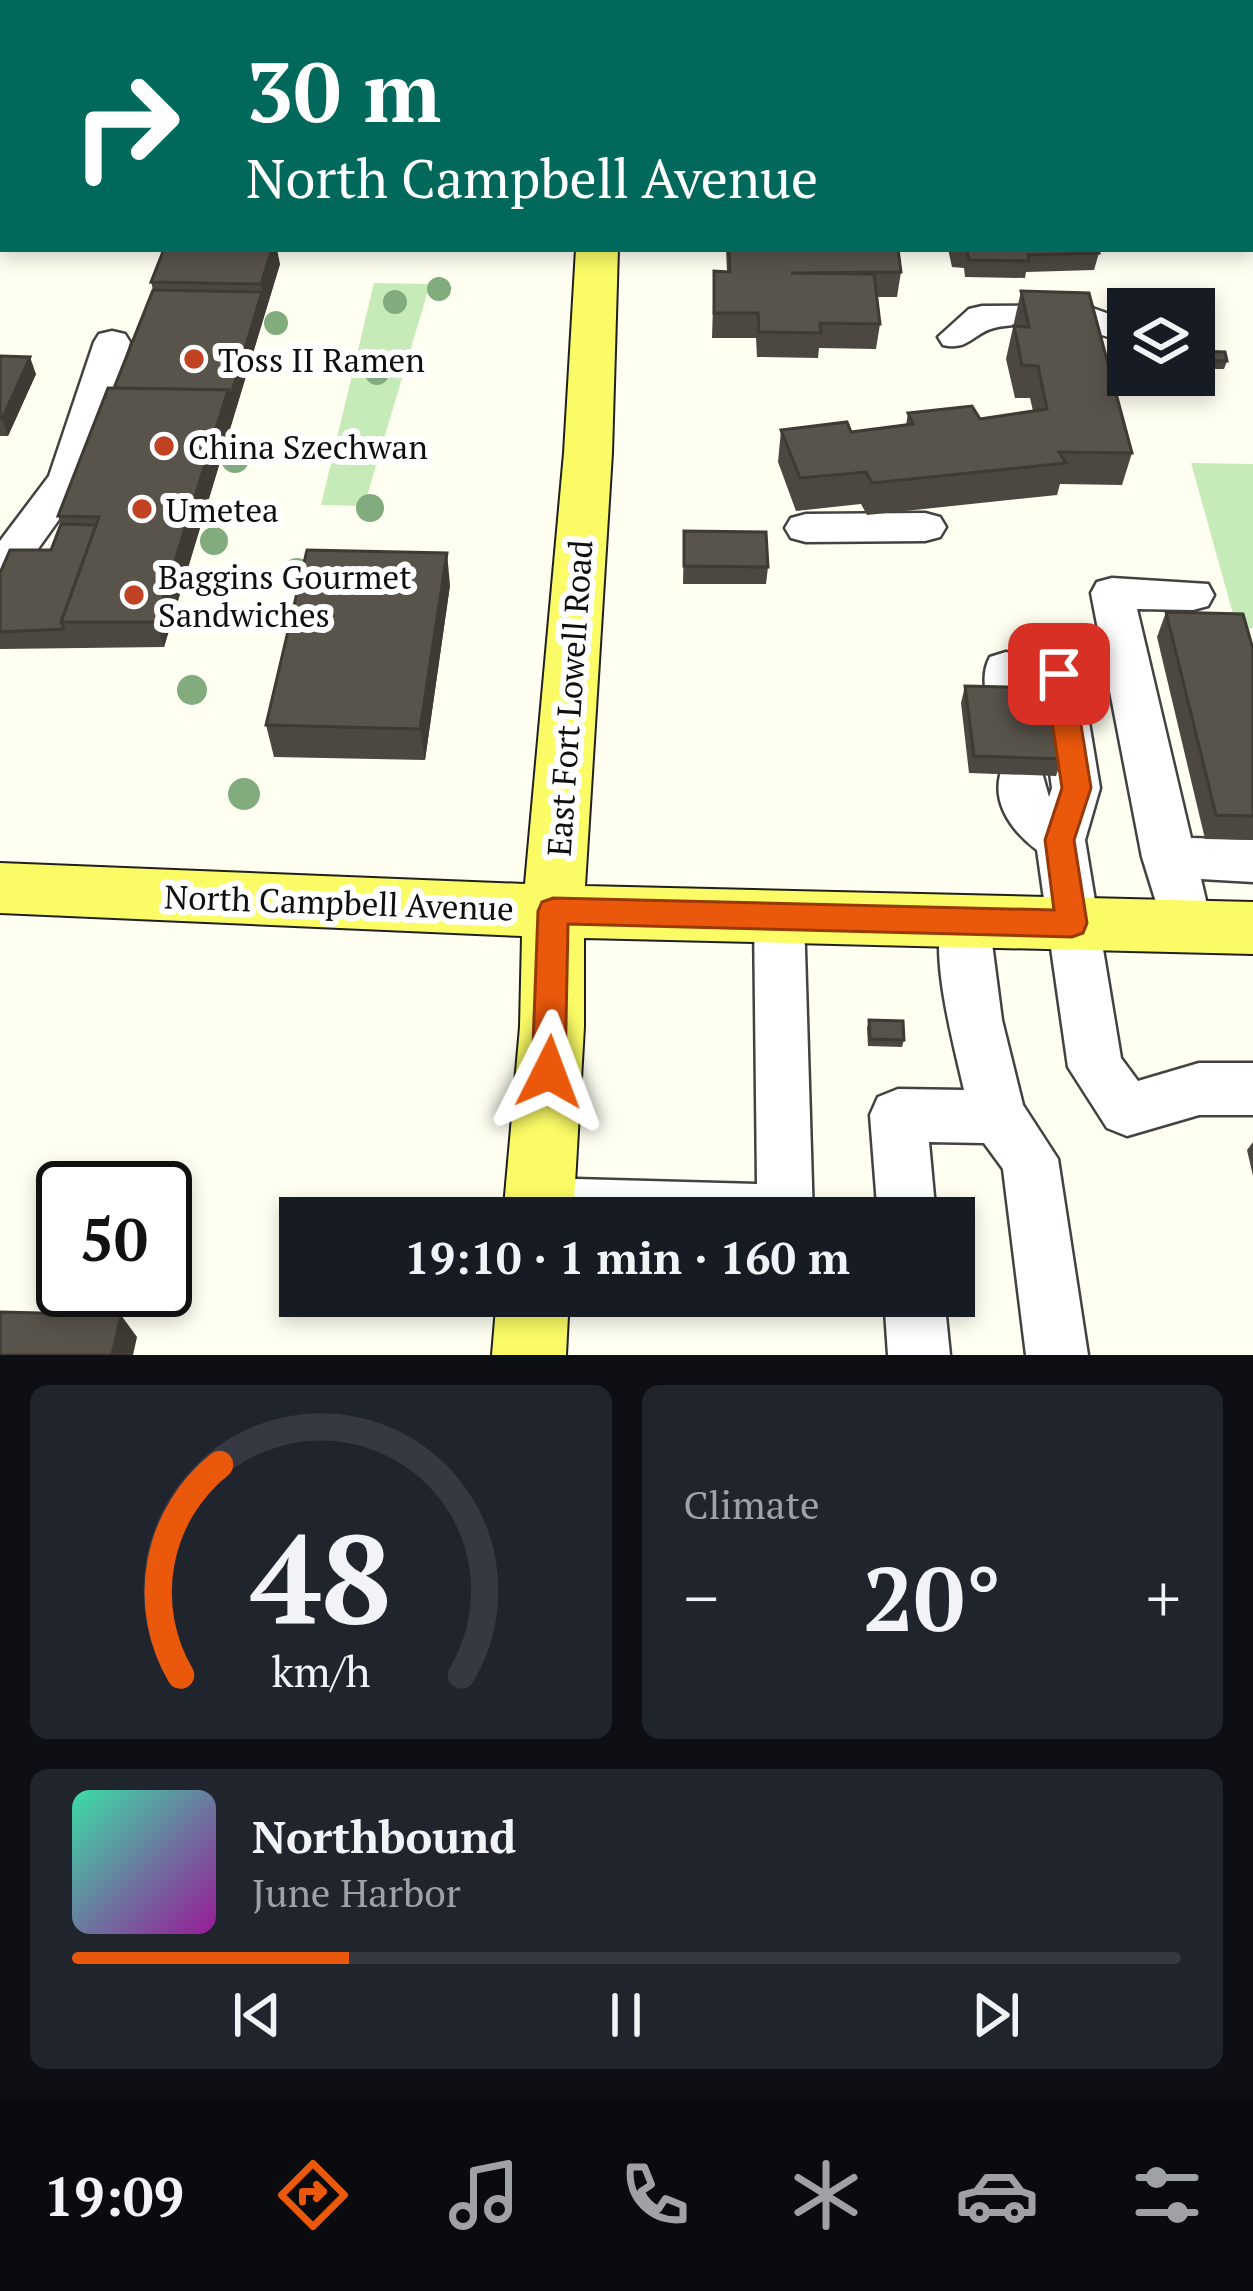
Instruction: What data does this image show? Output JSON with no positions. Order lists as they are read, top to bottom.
{
  "streets": {
    "main road": ["East Fort Lowell Road", "North Campbell Avenue"]
  },
  "crossings": [
    ["East Fort Lowell Road", "North Campbell Avenue"]
  ],
  "places": [
    "Toss II Ramen",
    "China Szechwan",
    "Umetea",
    "Baggins Gourmet Sandwiches"
  ],
  "page": {
    "turn": ["30 m", "North Campbell Avenue"],
    "limit": "50",
    "trip": "19:10 · 1 min · 160 m",
    "tile": "Climate",
    "heat": ["−", "20°", "+"],
    "song": ["Northbound", "June Harbor"],
    "tabs": "19:09",
    "gauge": ["48", "km/h"]
  }
}
